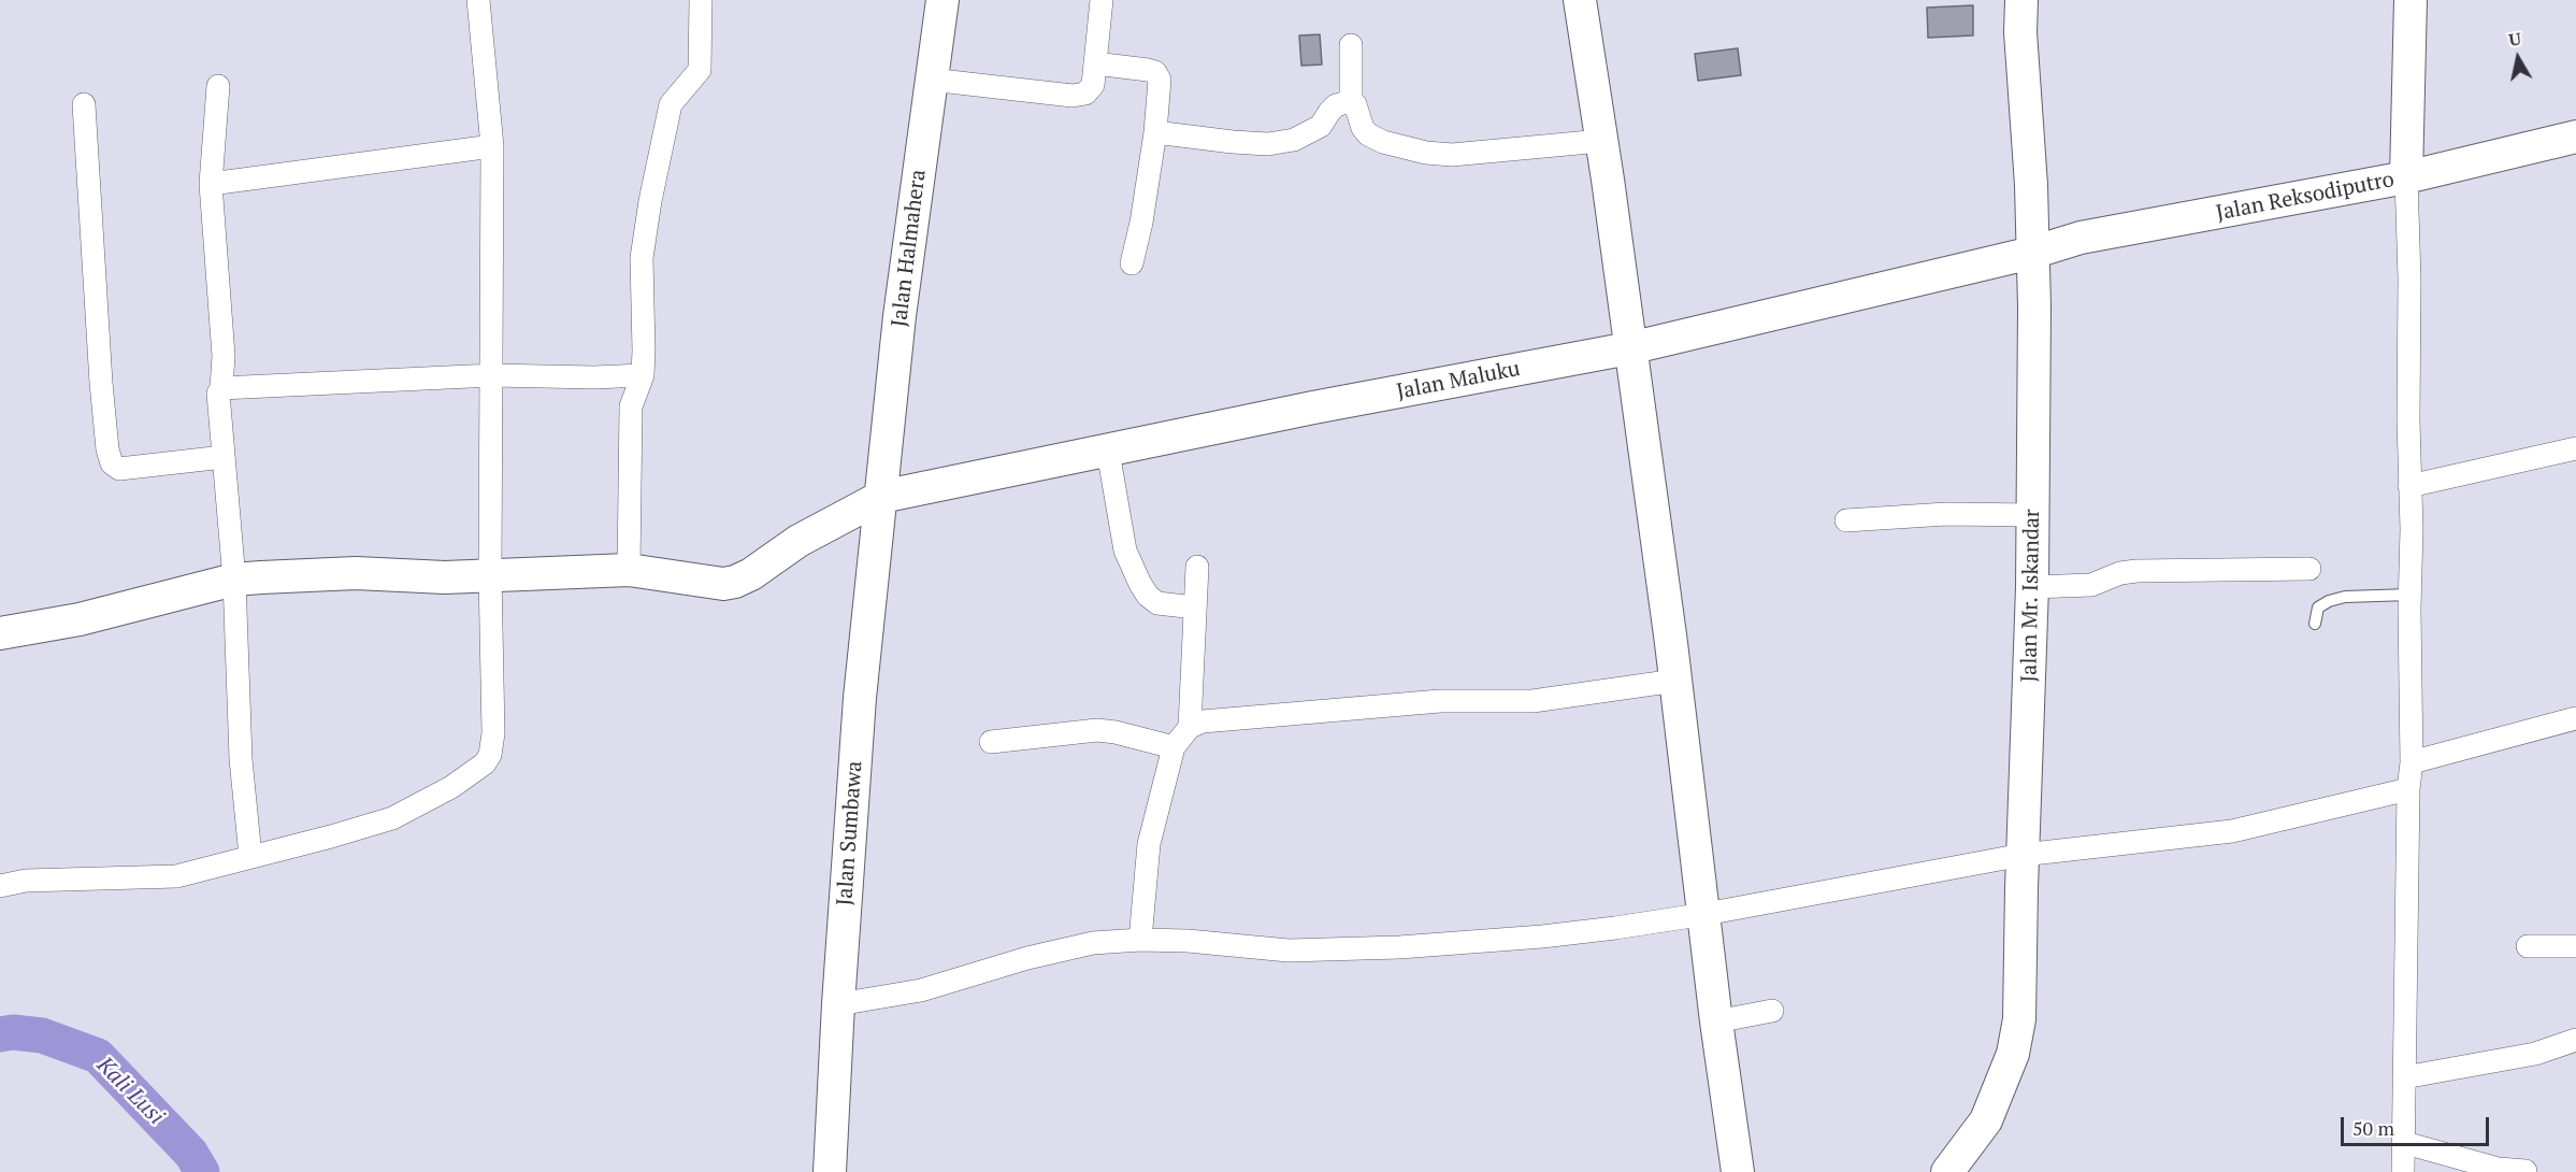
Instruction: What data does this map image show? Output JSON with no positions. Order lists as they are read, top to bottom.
{
  "streets": {
    "main road": [
      "Jalan Reksodiputro",
      "Jalan Halmahera",
      "Jalan Maluku",
      "Jalan Mr. Iskandar",
      "Jalan Sumbawa"
    ]
  },
  "crossings": [
    ["Jalan Reksodiputro", "Jalan Maluku"],
    ["Jalan Reksodiputro", "Jalan Mr. Iskandar"],
    ["Jalan Halmahera", "Jalan Maluku"],
    ["Jalan Halmahera", "Jalan Sumbawa"],
    ["Jalan Maluku", "Jalan Mr. Iskandar"],
    ["Jalan Maluku", "Jalan Sumbawa"]
  ],
  "water": ["Kali Lusi"],
  "scale_bar": "50 m",
  "north": "top"
}
